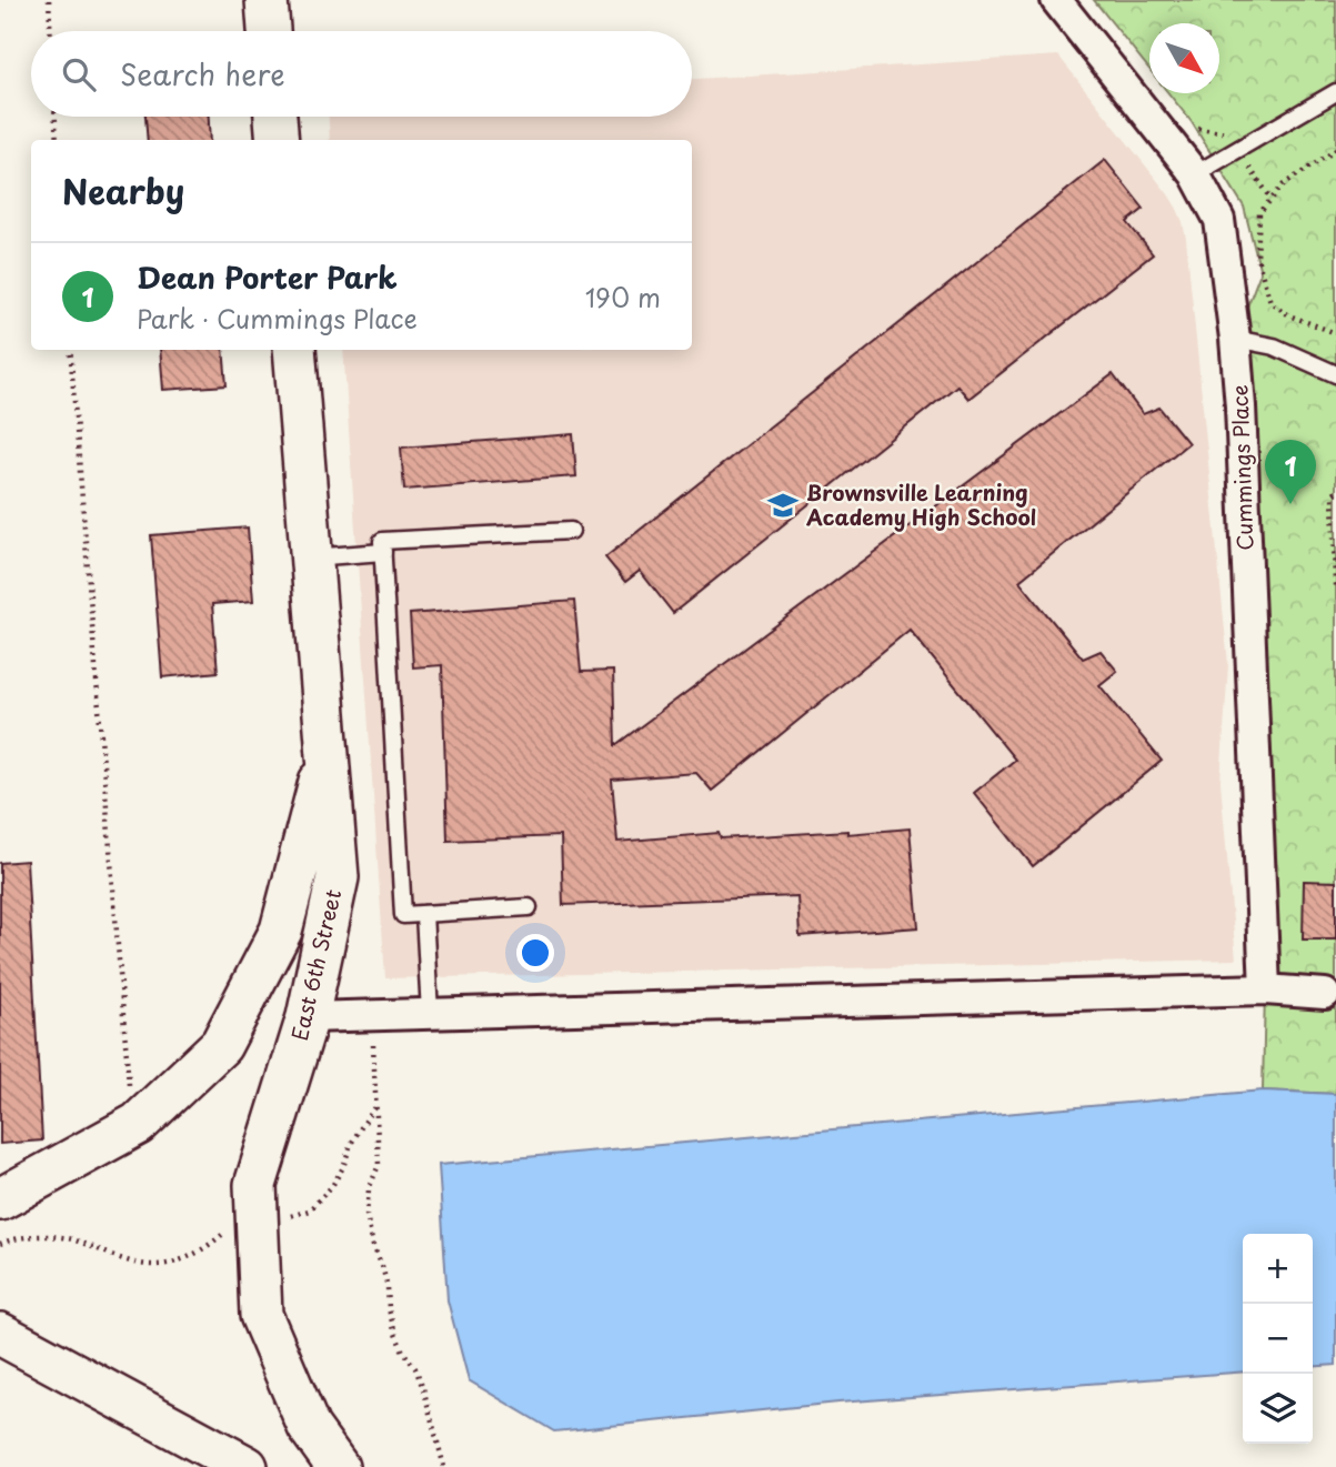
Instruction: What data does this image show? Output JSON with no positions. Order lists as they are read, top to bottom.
{
  "streets": {
    "main road": ["East 6th Street"],
    "street": ["Cummings Place"]
  },
  "places": {
    "school or university": ["Brownsville Learning Academy High School"]
  },
  "north": "bottom right",
  "page": {
    "search": "Search here",
    "heading": "Nearby",
    "list": [
      {
        "mark": "1",
        "name": "Dean Porter Park",
        "note": "Park · Cummings Place",
        "value": "190 m"
      }
    ],
    "pins": "1",
    "map_buttons": ["+", "−"]
  }
}
